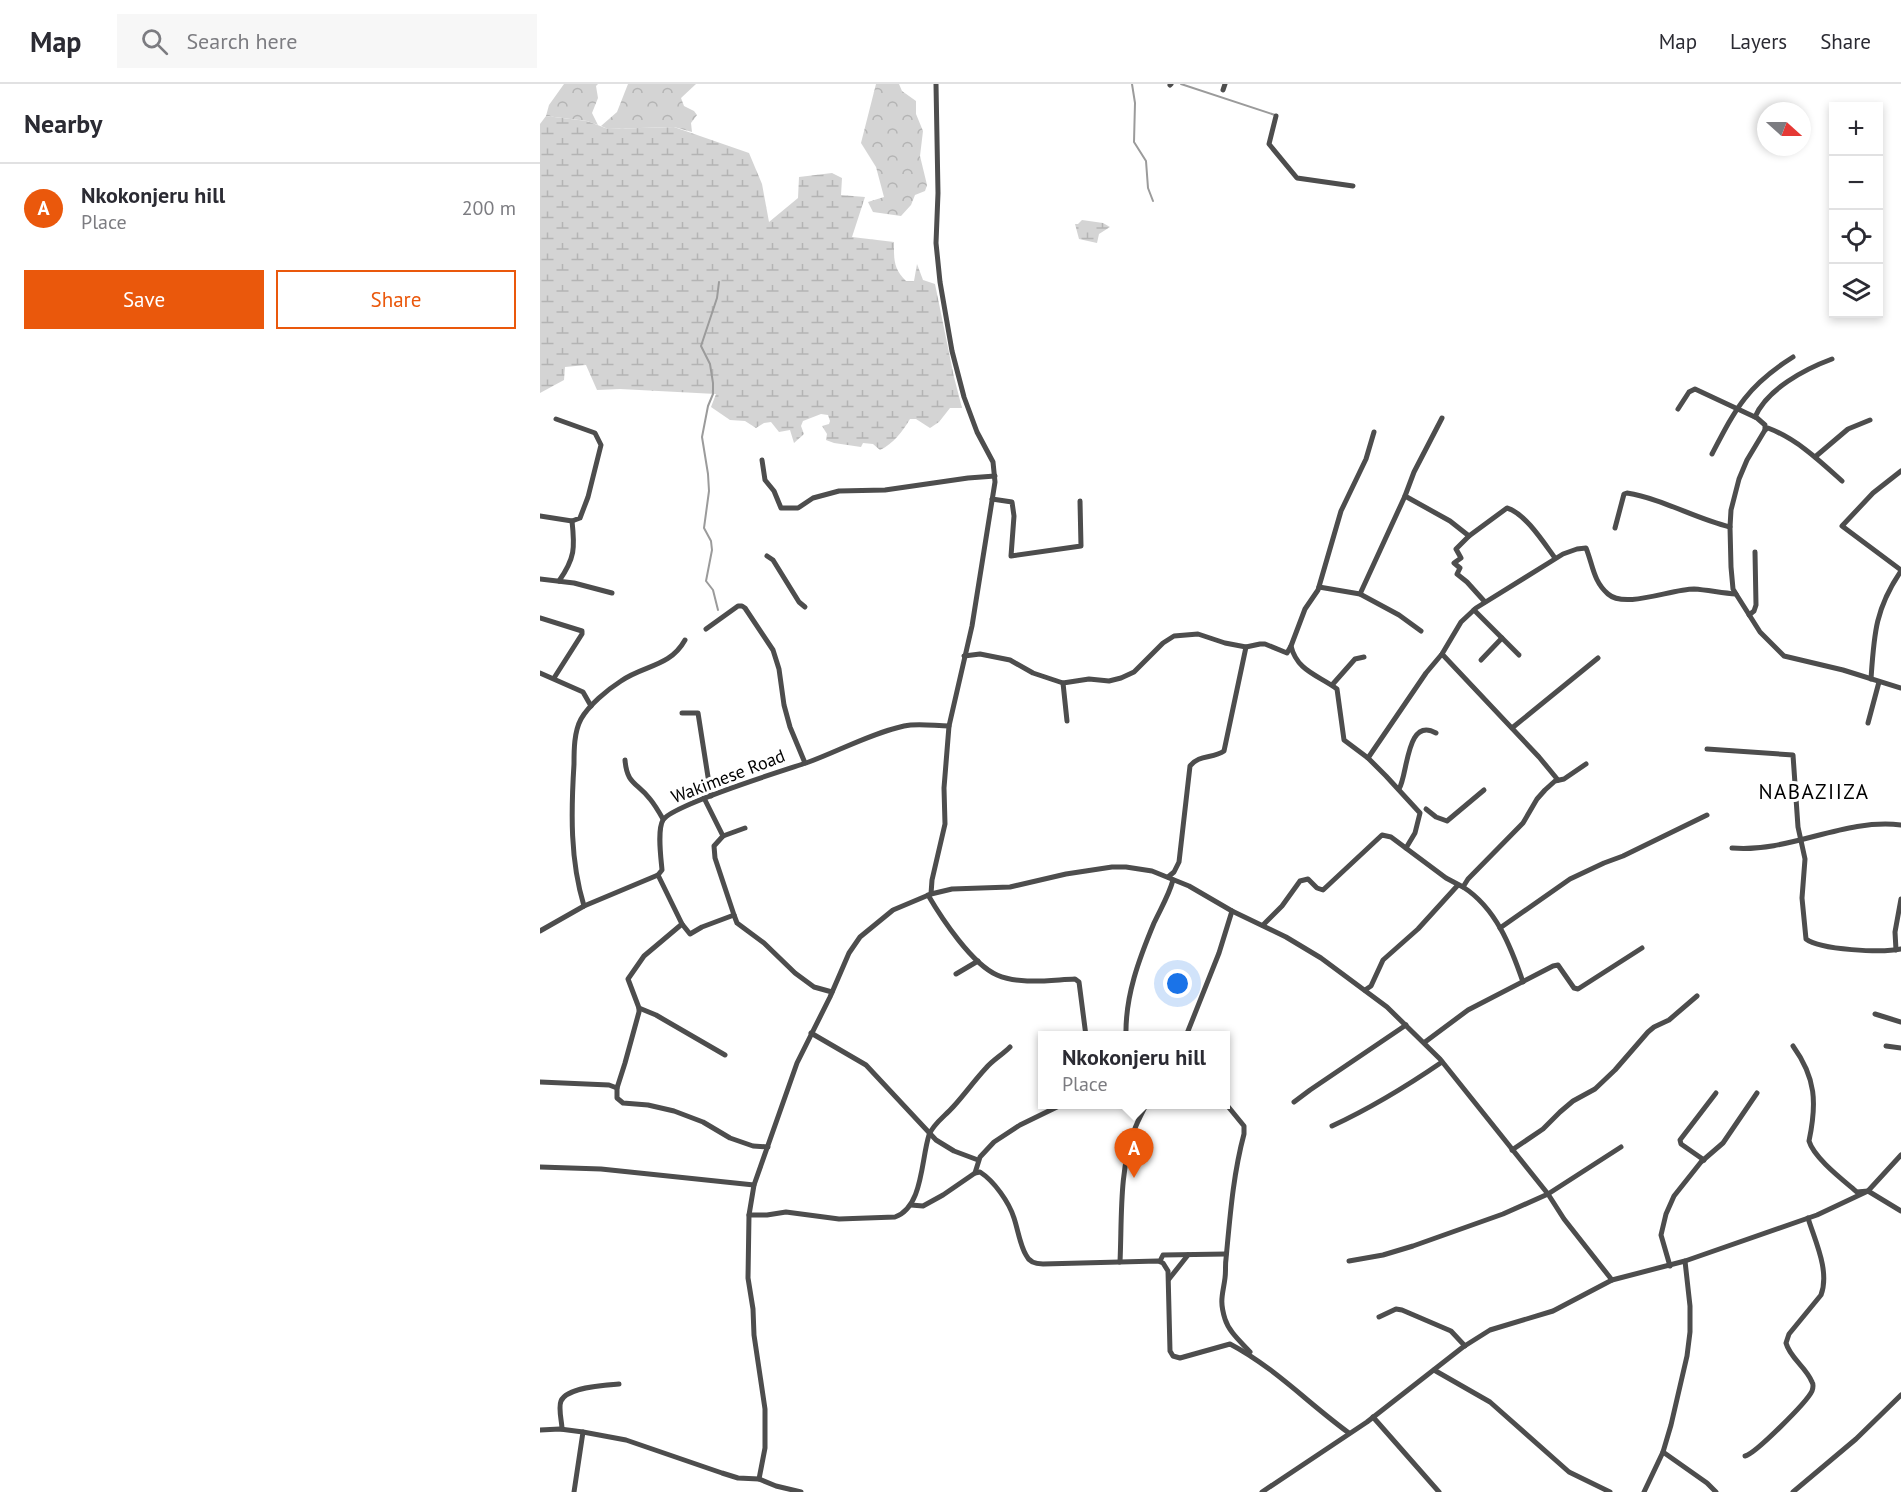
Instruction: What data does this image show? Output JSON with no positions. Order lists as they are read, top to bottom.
{
  "streets": {
    "street": ["Wakimese Road"]
  },
  "districts": ["NABAZIIZA"],
  "north": "right",
  "page": {
    "header": "Map",
    "search": "Search here",
    "nav": ["Map", "Layers", "Share"],
    "heading": "Nearby",
    "map_buttons": ["+", "−"],
    "list": [
      {
        "mark": "A",
        "name": "Nkokonjeru hill",
        "note": "Place",
        "value": "200 m"
      }
    ],
    "buttons": ["Save", "Share"],
    "popup": ["Nkokonjeru hill", "Place"],
    "pins": "A"
  }
}
